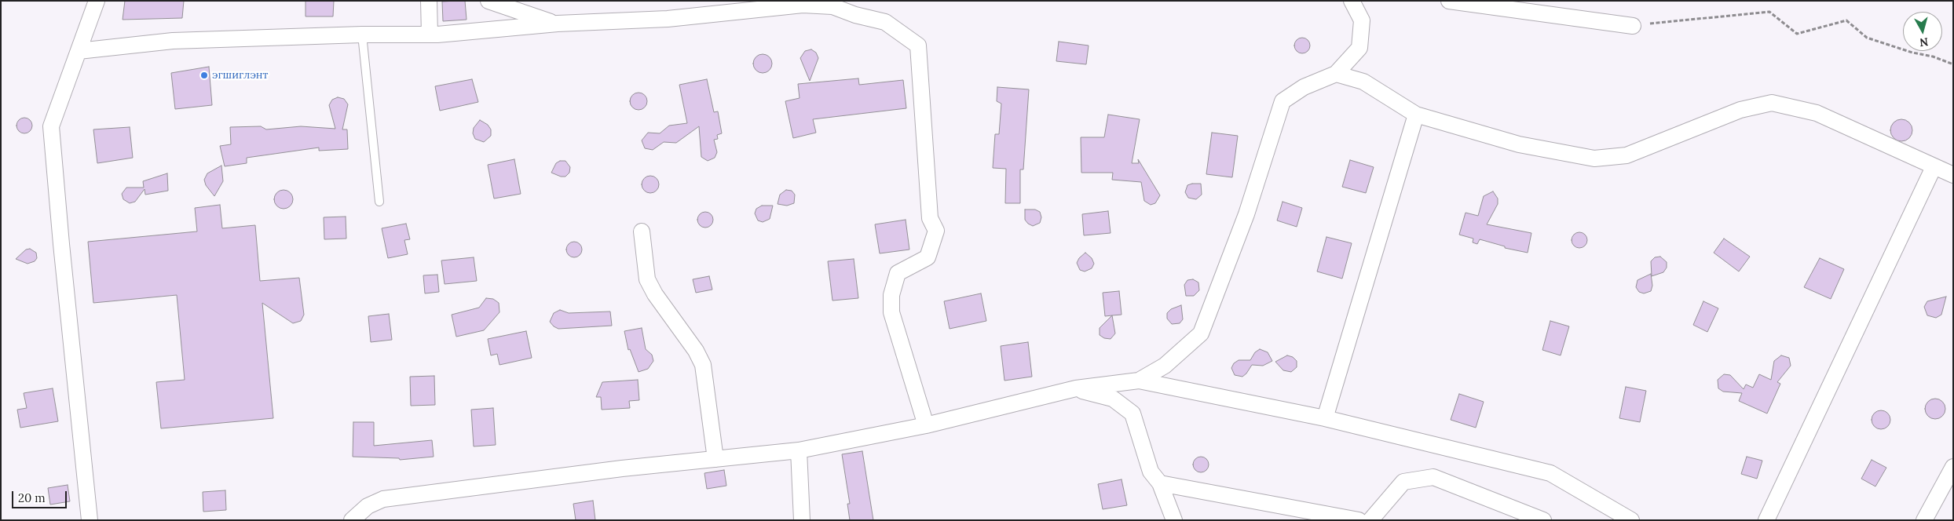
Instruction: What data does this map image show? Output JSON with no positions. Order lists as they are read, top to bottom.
{
  "places": ["эгшиглэнт"],
  "scale_bar": "20 m",
  "north": "bottom"
}
